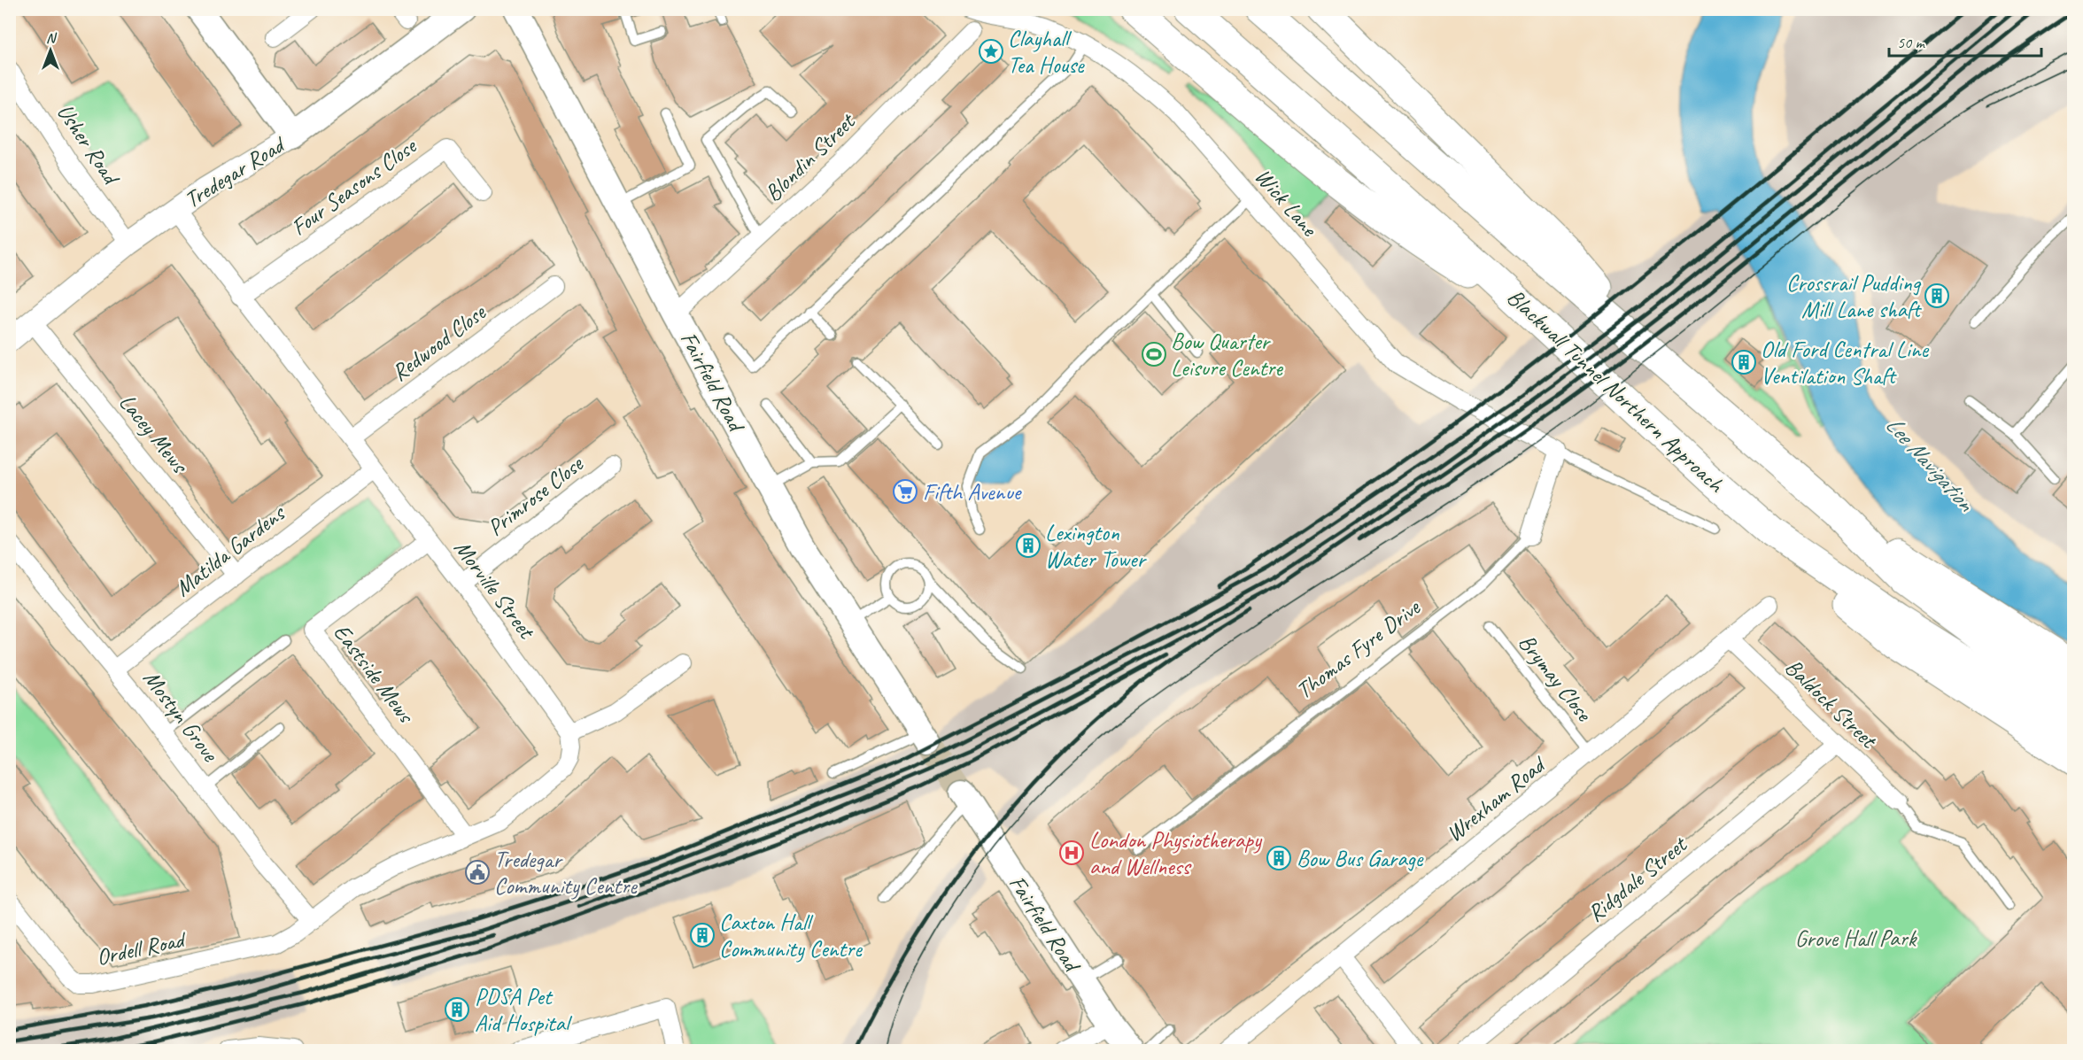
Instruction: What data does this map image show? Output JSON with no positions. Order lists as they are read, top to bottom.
{
  "streets": {
    "highway": ["Blackwall Tunnel Northern Approach"],
    "main road": ["Tredegar Road", "Fairfield Road"],
    "street": [
      "Usher Road",
      "Blondin Street",
      "Four Seasons Close",
      "Wick Lane",
      "Redwood Close",
      "Lacey Mews",
      "Primrose Close",
      "Matilda Gardens",
      "Morville Street",
      "Thomas Fyre Drive",
      "Eastside Mews",
      "Baldock Street",
      "Mostyn Grove",
      "Wrexham Road",
      "Ridgdale Street",
      "Ordell Road"
    ],
    "lane": ["Brymay Close"]
  },
  "crossings": [
    ["Usher Road", "Tredegar Road"],
    ["Blondin Street", "Fairfield Road"],
    ["Tredegar Road", "Lacey Mews"],
    ["Tredegar Road", "Morville Street"],
    ["Four Seasons Close", "Morville Street"],
    ["Wick Lane", "Thomas Fyre Drive"],
    ["Redwood Close", "Morville Street"],
    ["Lacey Mews", "Matilda Gardens"],
    ["Primrose Close", "Morville Street"],
    ["Matilda Gardens", "Morville Street"],
    ["Matilda Gardens", "Mostyn Grove"],
    ["Morville Street", "Eastside Mews"],
    ["Brymay Close", "Wrexham Road"],
    ["Baldock Street", "Wrexham Road"],
    ["Baldock Street", "Ridgdale Street"],
    ["Mostyn Grove", "Ordell Road"]
  ],
  "water": ["Lee Navigation"],
  "parks": ["Grove Hall Park"],
  "places": {
    "place": ["Clayhall Tea House"],
    "building": [
      "Crossrail Pudding Mill Lane shaft",
      "Old Ford Central Line Ventilation Shaft",
      "Lexington Water Tower",
      "Bow Bus Garage",
      "Caxton Hall Community Centre",
      "PDSA Pet Aid Hospital"
    ],
    "sports": ["Bow Quarter Leisure Centre"],
    "supermarket": ["Fifth Avenue"],
    "hospital": ["London Physiotherapy and Wellness"],
    "public building": ["Tredegar Community Centre"]
  },
  "scale_bar": "50 m",
  "north": "top"
}
